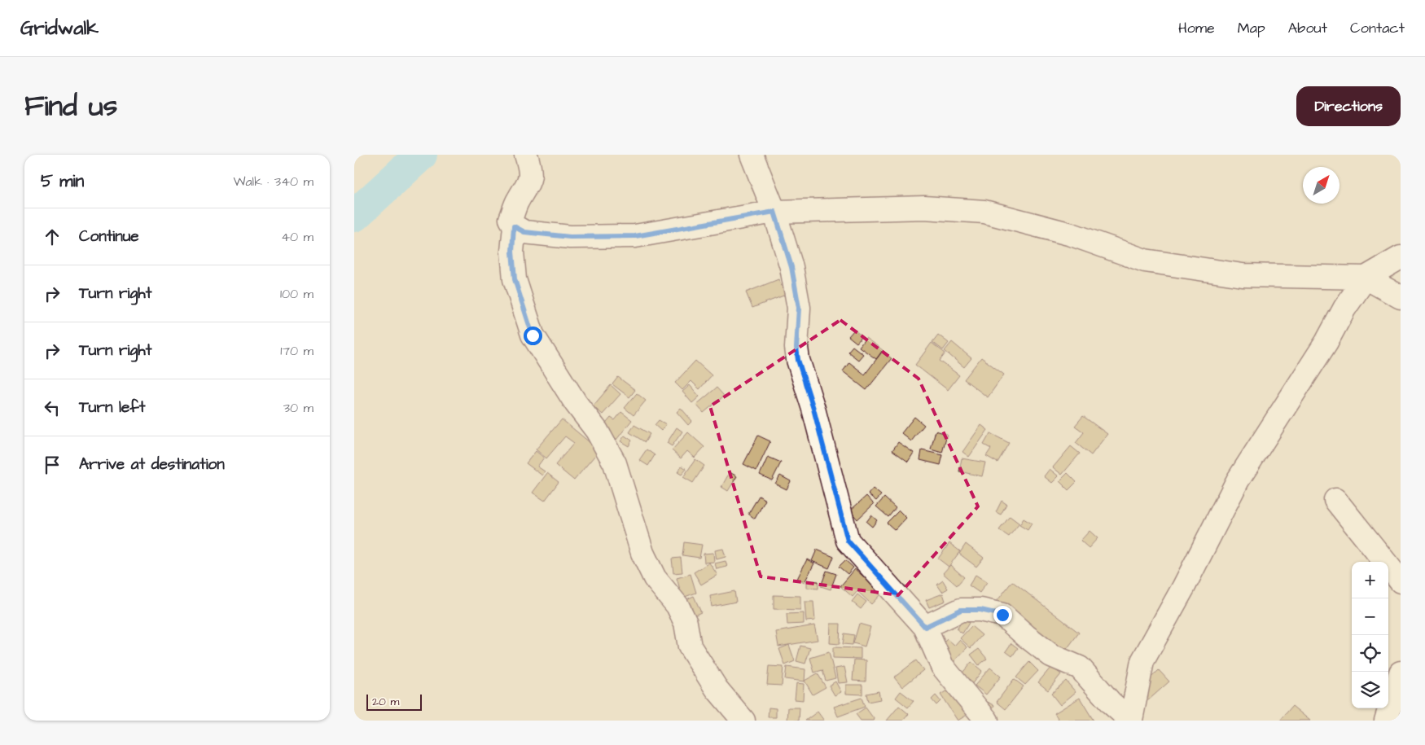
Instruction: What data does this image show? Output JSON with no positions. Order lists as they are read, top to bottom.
{
  "scale_bar": "20 m",
  "north": "top right",
  "page": {
    "header": "Gridwalk",
    "nav": [
      "Home",
      "Map",
      "About",
      "Contact"
    ],
    "title": "Find us",
    "buttons": "Directions",
    "heading": ["5 min", "Walk · 340 m"],
    "list": [
      ["Continue", "40 m"],
      ["Turn right", "100 m"],
      ["Turn right", "170 m"],
      ["Turn left", "30 m"],
      "Arrive at destination"
    ],
    "map_buttons": ["+", "−"],
    "scale": "20 m"
  }
}
